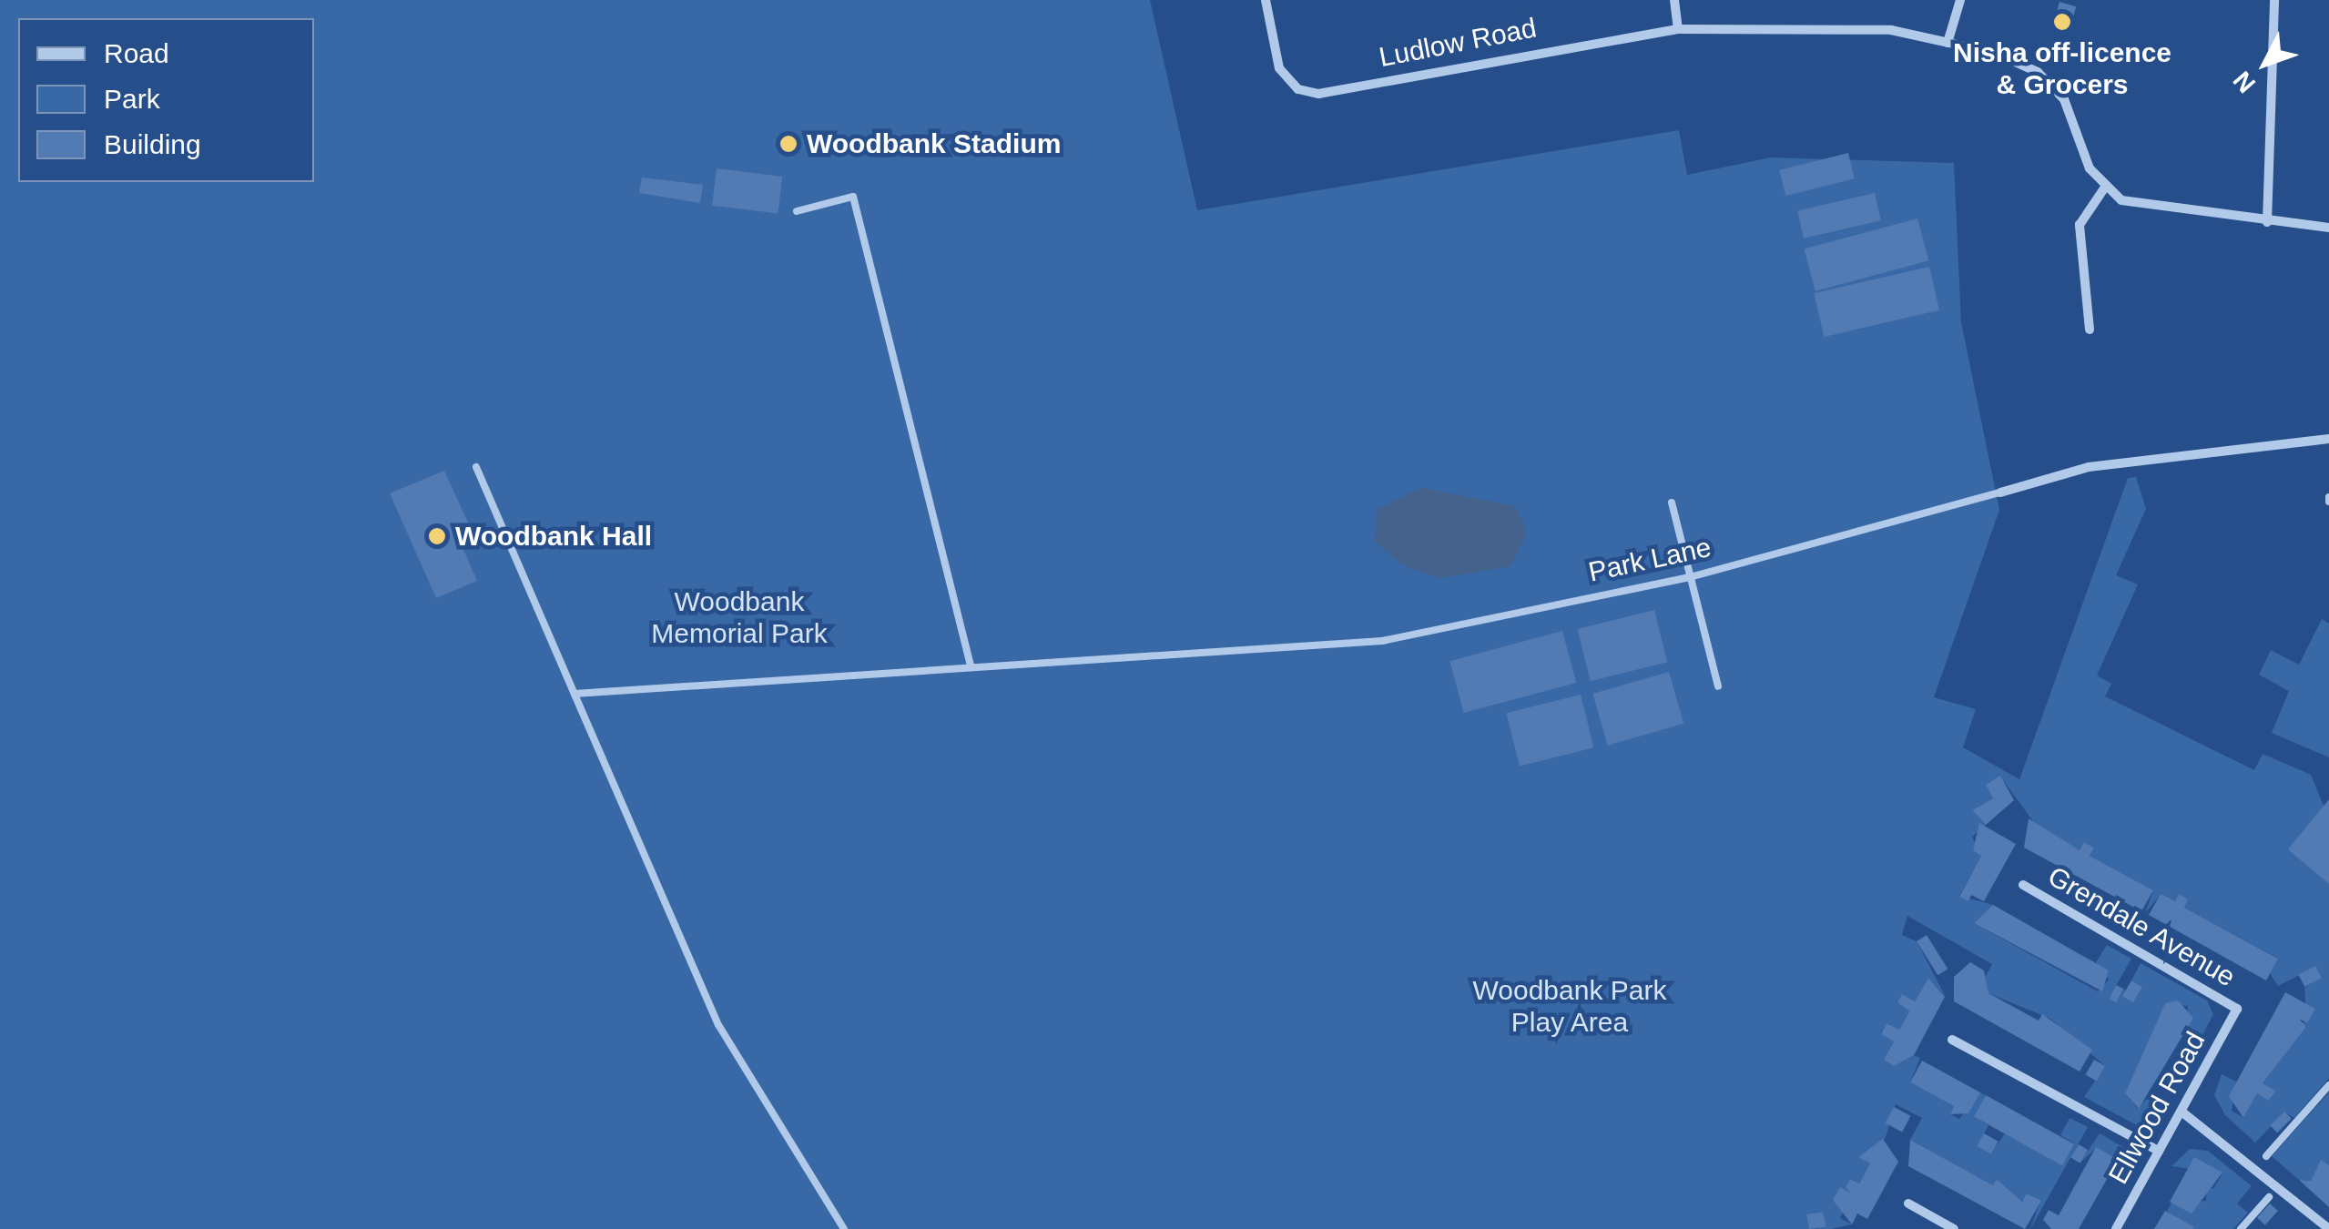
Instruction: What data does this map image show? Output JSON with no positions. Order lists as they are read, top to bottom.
{
  "streets": {
    "street": [
      "Ludlow Road",
      "Park Lane",
      "Grendale Avenue",
      "Ellwood Road"
    ]
  },
  "crossings": [
    ["Grendale Avenue", "Ellwood Road"]
  ],
  "parks": ["Woodbank Memorial Park", "Woodbank Park Play Area"],
  "places": ["Nisha off-licence & Grocers", "Woodbank Stadium", "Woodbank Hall"],
  "legend": ["Road", "Park", "Building"],
  "north": "bottom left"
}
